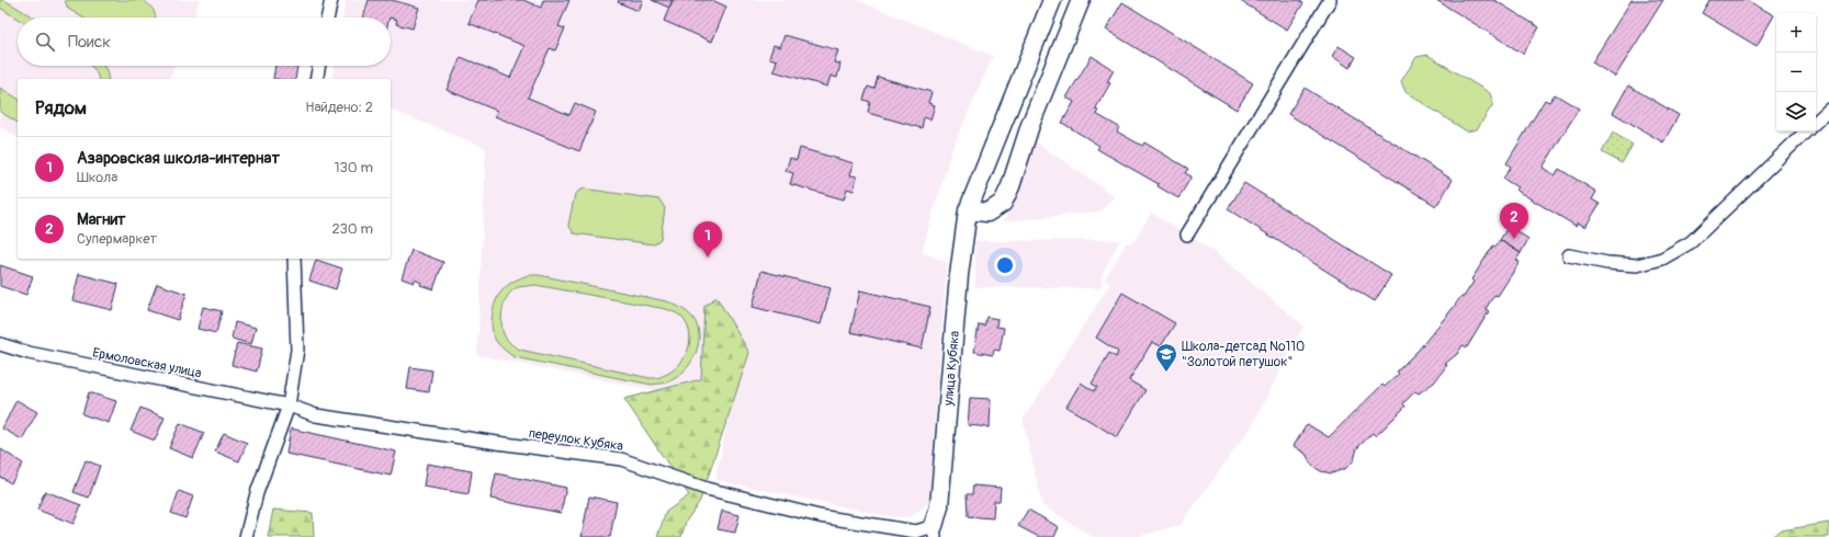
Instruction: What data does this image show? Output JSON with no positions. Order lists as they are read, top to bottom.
{
  "streets": {
    "street": ["Ермоловская улица", "улица Кубяка", "переулок Кубяка"]
  },
  "crossings": [
    ["Ермоловская улица", "переулок Кубяка"],
    ["улица Кубяка", "переулок Кубяка"]
  ],
  "places": {
    "school or university": ["Школа-детсад №110 \"Золотой петушок\""]
  },
  "page": {
    "map_buttons": ["+", "−"],
    "search": "Поиск",
    "heading": ["Рядом", "Найдено: 2"],
    "list": [
      {
        "mark": "1",
        "name": "Азаровская школа-интернат",
        "note": "Школа",
        "value": "130 m"
      },
      {
        "mark": "2",
        "name": "Магнит",
        "note": "Супермаркет",
        "value": "230 m"
      }
    ],
    "pins": ["2", "1"]
  }
}
